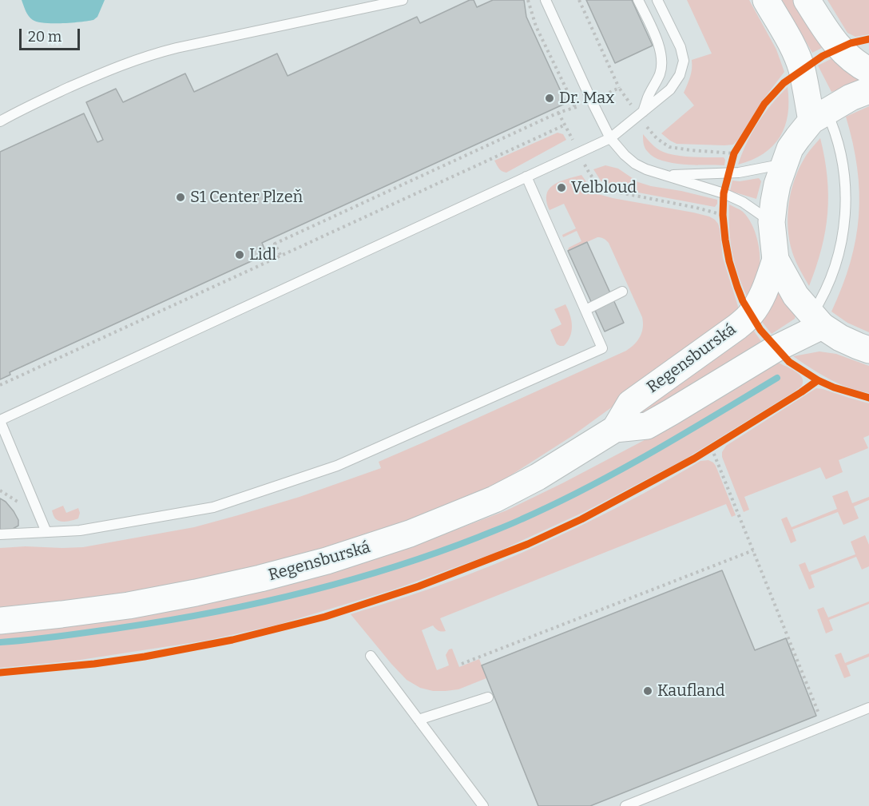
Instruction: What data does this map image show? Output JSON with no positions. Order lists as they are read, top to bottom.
{
  "streets": {
    "main road": ["Regensburská"]
  },
  "places": [
    "Dr. Max",
    "Velbloud",
    "S1 Center Plzeň",
    "Lidl",
    "Kaufland"
  ],
  "scale_bar": "20 m"
}
